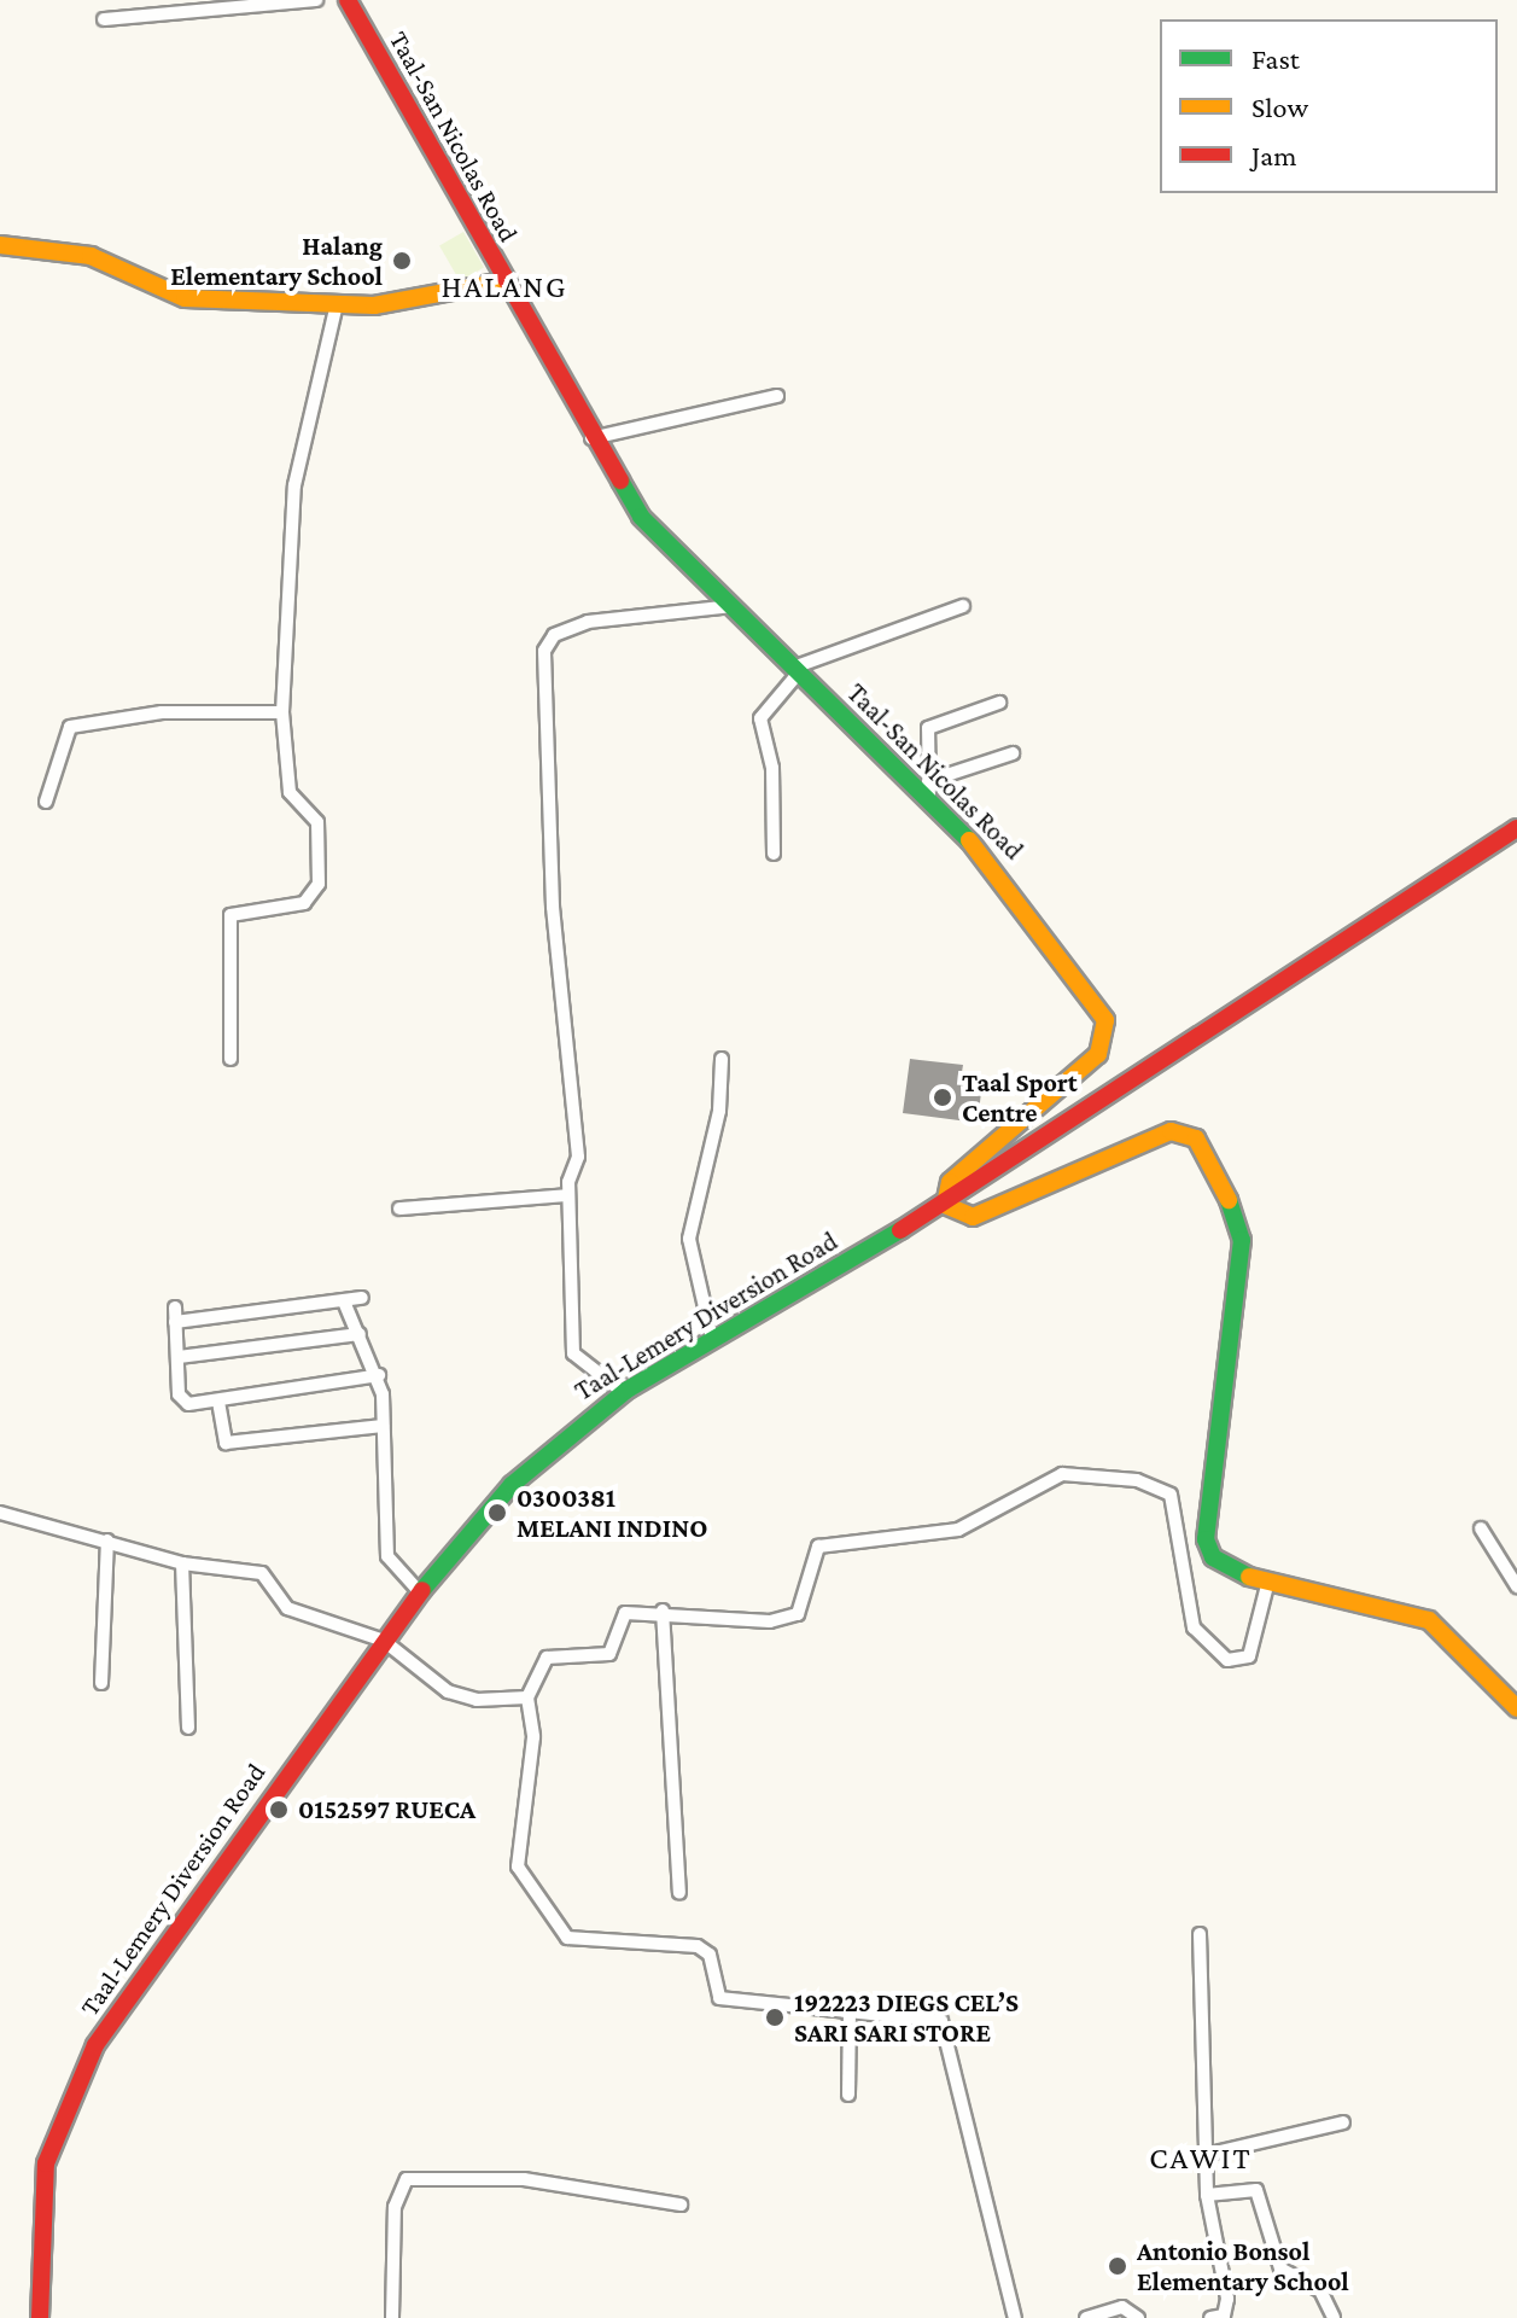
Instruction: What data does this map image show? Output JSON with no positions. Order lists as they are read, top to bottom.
{
  "streets": {
    "main road": ["Taal-San Nicolas Road", "Taal-Lemery Diversion Road"]
  },
  "crossings": [
    ["Taal-San Nicolas Road", "Taal-Lemery Diversion Road"]
  ],
  "districts": ["HALANG", "CAWIT"],
  "places": [
    "Halang Elementary School",
    "Taal Sport Centre",
    "0300381 MELANI INDINO",
    "0152597 RUECA",
    "192223 DIEGS CEL’S SARI SARI STORE",
    "Antonio Bonsol Elementary School"
  ],
  "legend": ["Fast", "Slow", "Jam"]
}
